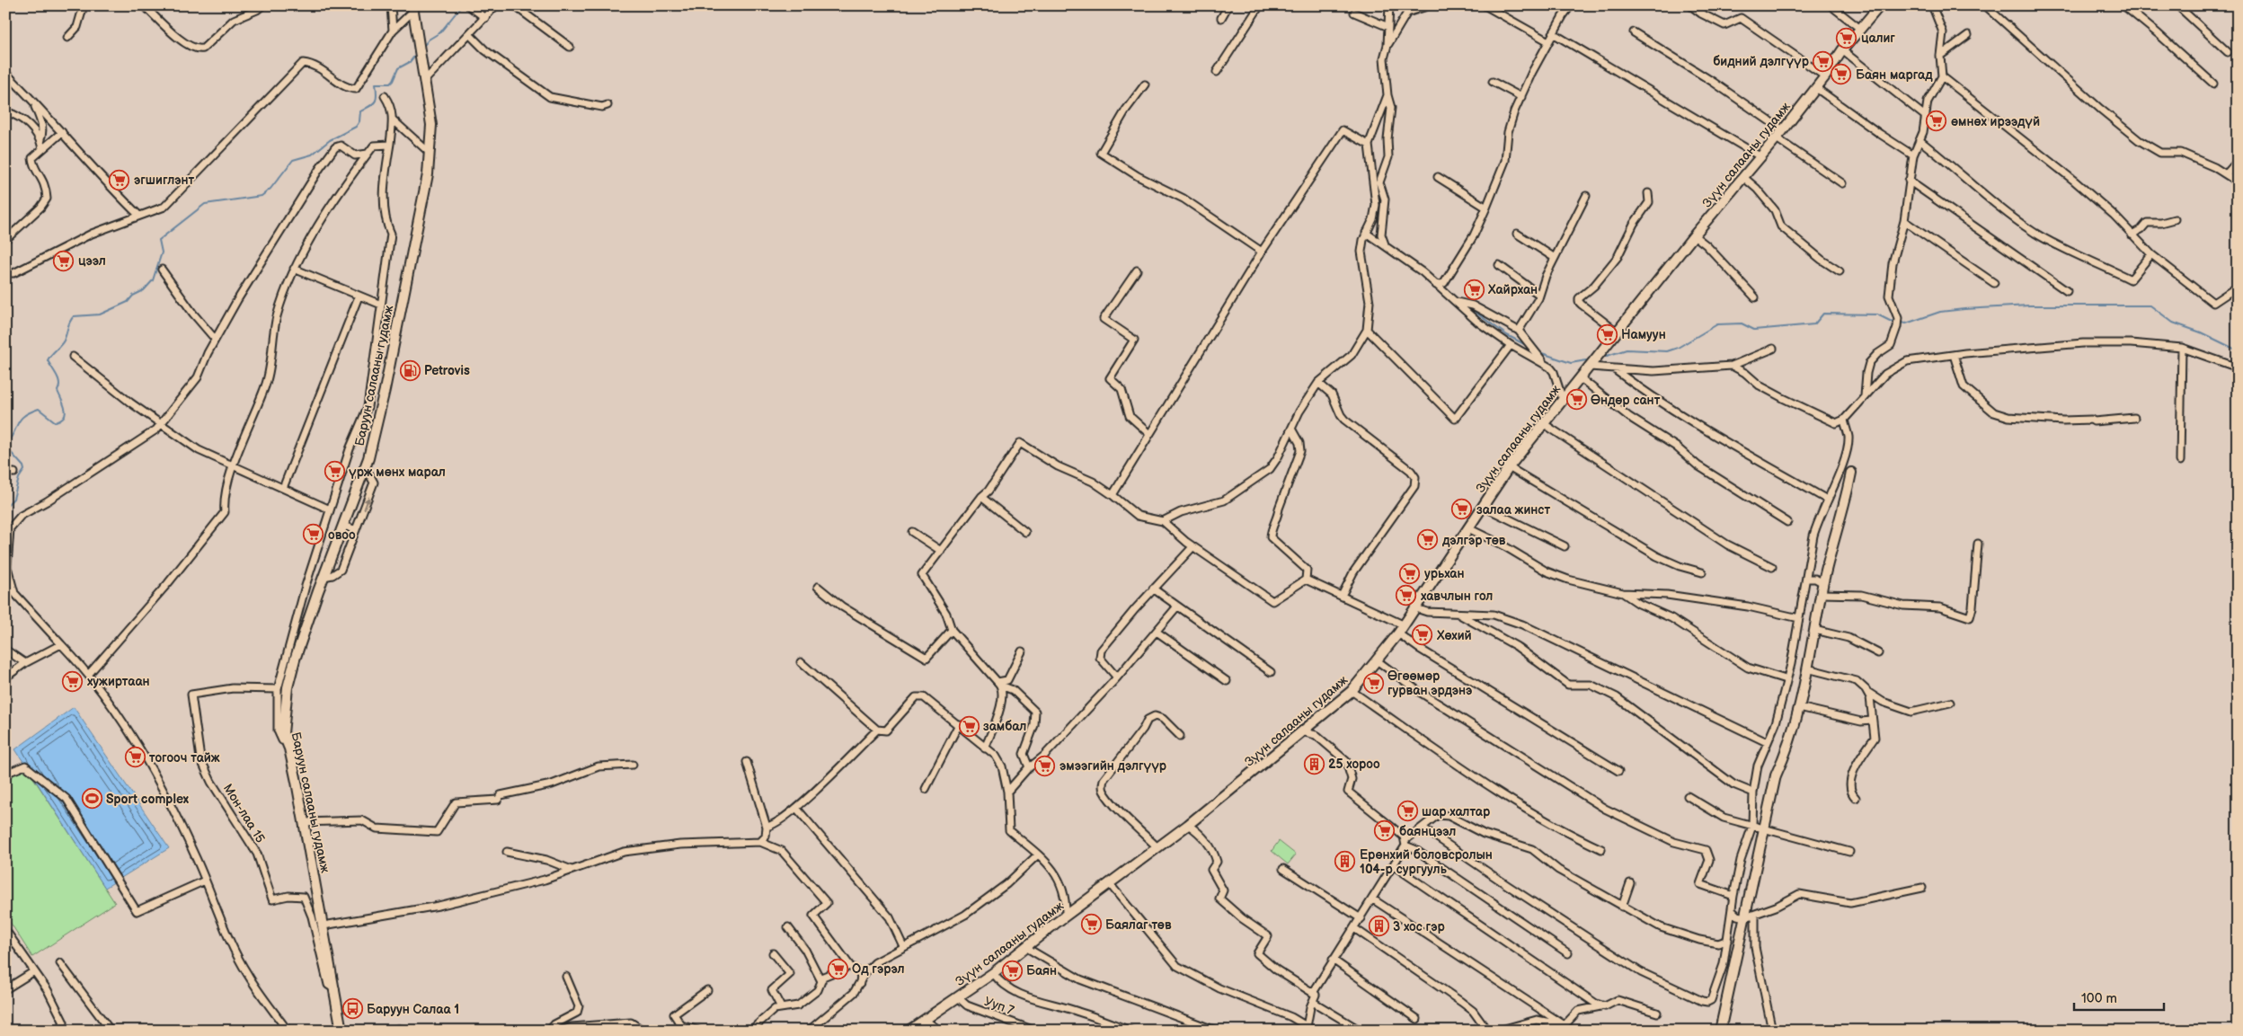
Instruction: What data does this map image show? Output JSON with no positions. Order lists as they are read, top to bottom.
{
  "streets": {
    "main road": ["Зүүн салааны гудамж", "Баруун салааны гудамж"],
    "street": ["Мон-лаа 15", "Ууп 7"]
  },
  "crossings": [
    ["Зүүн салааны гудамж", "Ууп 7"],
    ["Баруун салааны гудамж", "Мон-лаа 15"]
  ],
  "places": {
    "supermarket": [
      "цалиг",
      "бидний дэлгүүр",
      "Баян маргад",
      "өмнөх ирээдүй",
      "эгшиглэнт",
      "цээл",
      "Хайрхан",
      "Намуун",
      "Өндөр сант",
      "үрж мөнх марал",
      "залаа жинст",
      "овоо",
      "дэлгэр төв",
      "урьхан",
      "хавчлын гол",
      "Хөхий",
      "хужиртаан",
      "Өгөөмөр гурван эрдэнэ",
      "замбал",
      "тогооч тайж",
      "эмээгийн дэлгүүр",
      "шар халтар",
      "баянцээл",
      "Баялаг төв",
      "Од гэрэл",
      "Баян"
    ],
    "fuel station": ["Petrovis"],
    "building": ["25 хороо", "Ерөнхий боловсролын 104-р сургууль", "3 хос гэр"],
    "sports": ["Sport complex"],
    "bus stop": ["Баруун Салаа 1"]
  },
  "scale_bar": "100 m"
}
